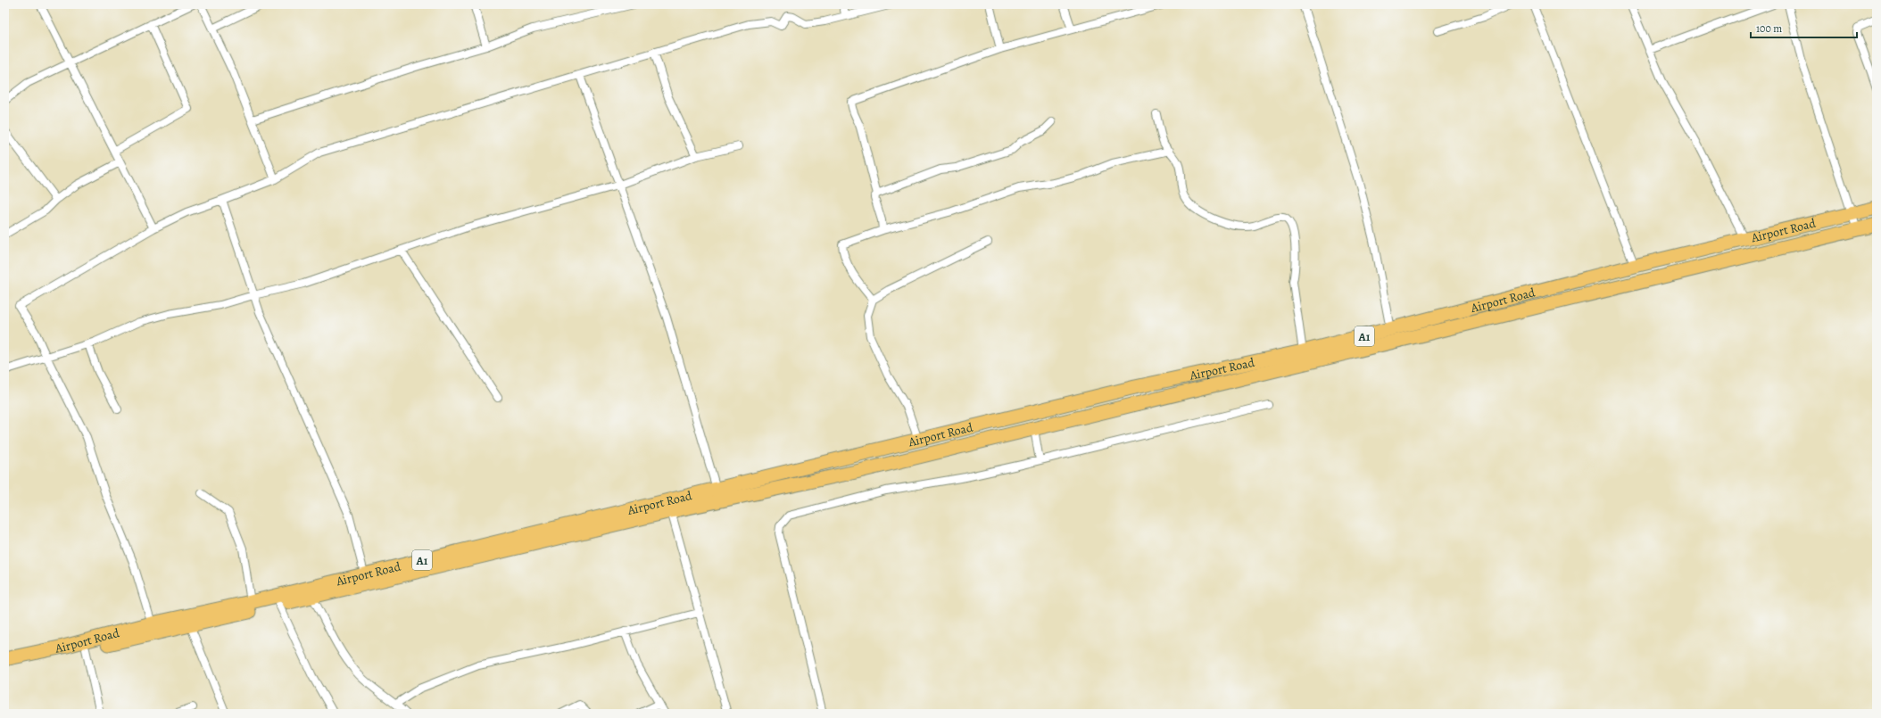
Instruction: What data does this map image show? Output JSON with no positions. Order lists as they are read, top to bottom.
{
  "streets": {
    "highway": ["Airport Road", "A1"]
  },
  "scale_bar": "100 m"
}
